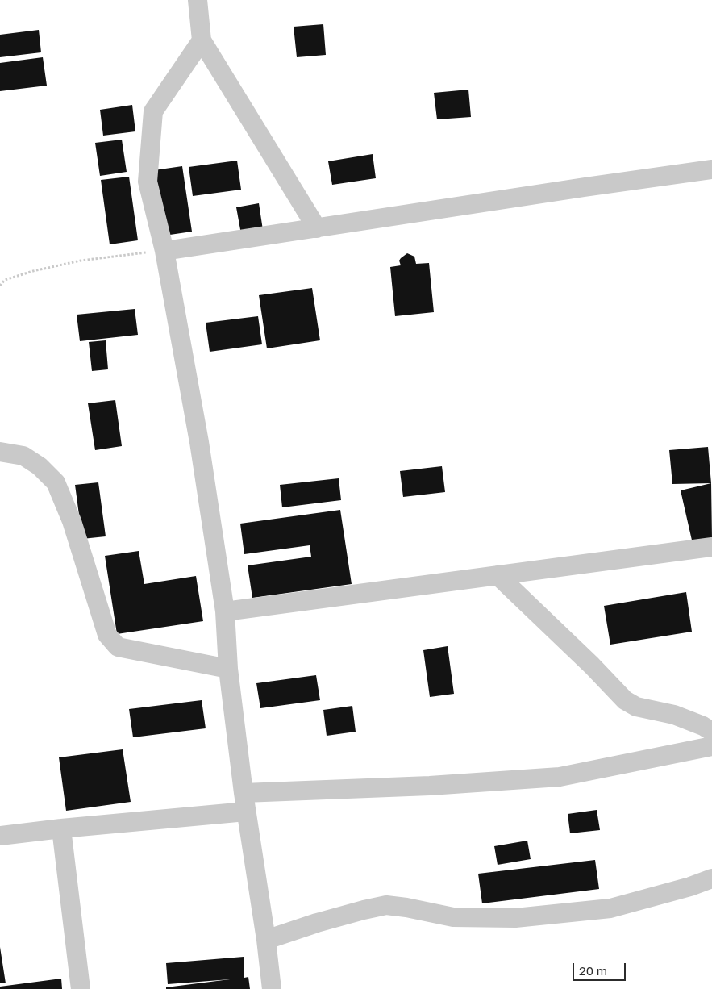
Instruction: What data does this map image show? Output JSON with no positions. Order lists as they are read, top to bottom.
{
  "scale_bar": "20 m"
}
